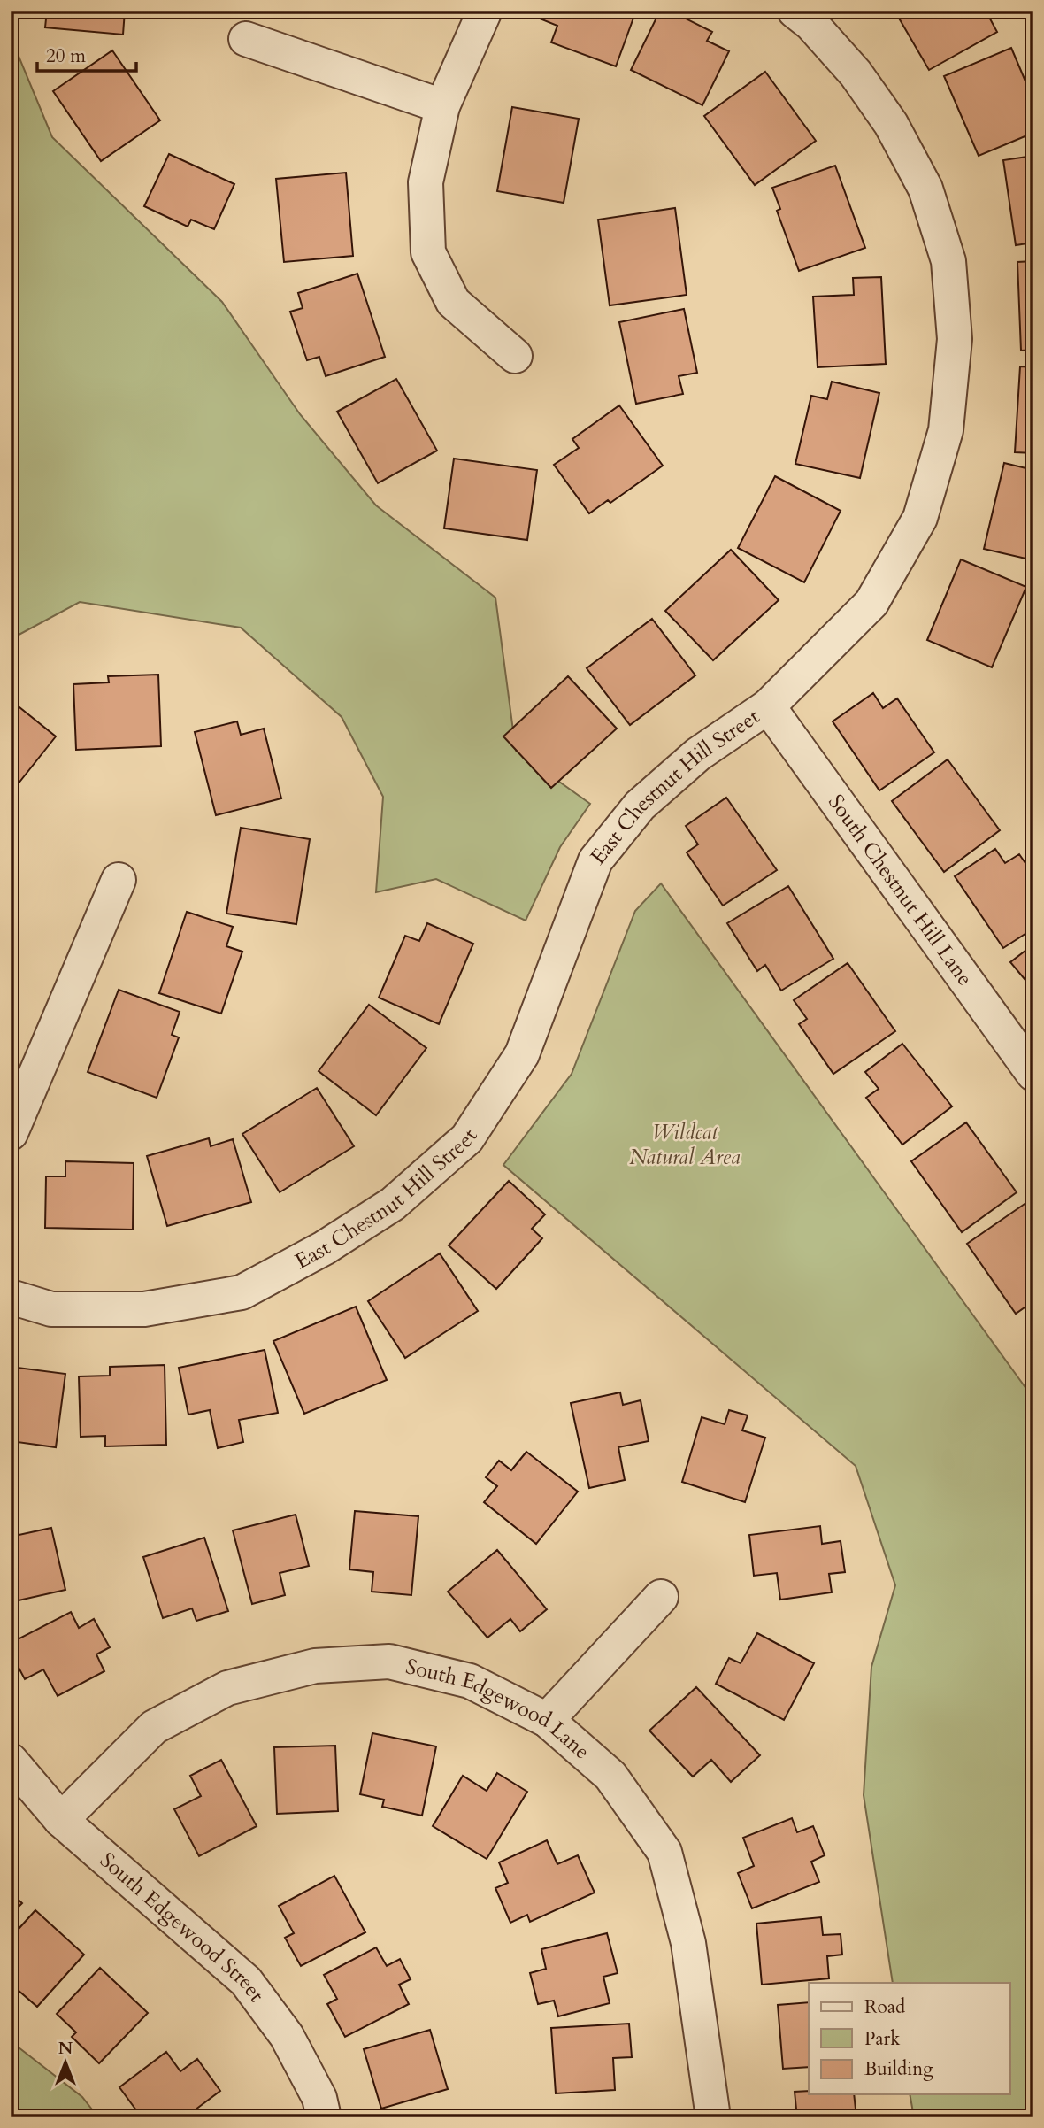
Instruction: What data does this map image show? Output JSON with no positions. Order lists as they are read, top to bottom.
{
  "streets": {
    "street": [
      "East Chestnut Hill Street",
      "South Chestnut Hill Lane",
      "South Edgewood Lane",
      "South Edgewood Street"
    ]
  },
  "crossings": [
    ["East Chestnut Hill Street", "South Chestnut Hill Lane"],
    ["South Edgewood Lane", "South Edgewood Street"]
  ],
  "parks": ["Wildcat Natural Area"],
  "legend": ["Road", "Park", "Building"],
  "scale_bar": "20 m",
  "north": "top"
}
